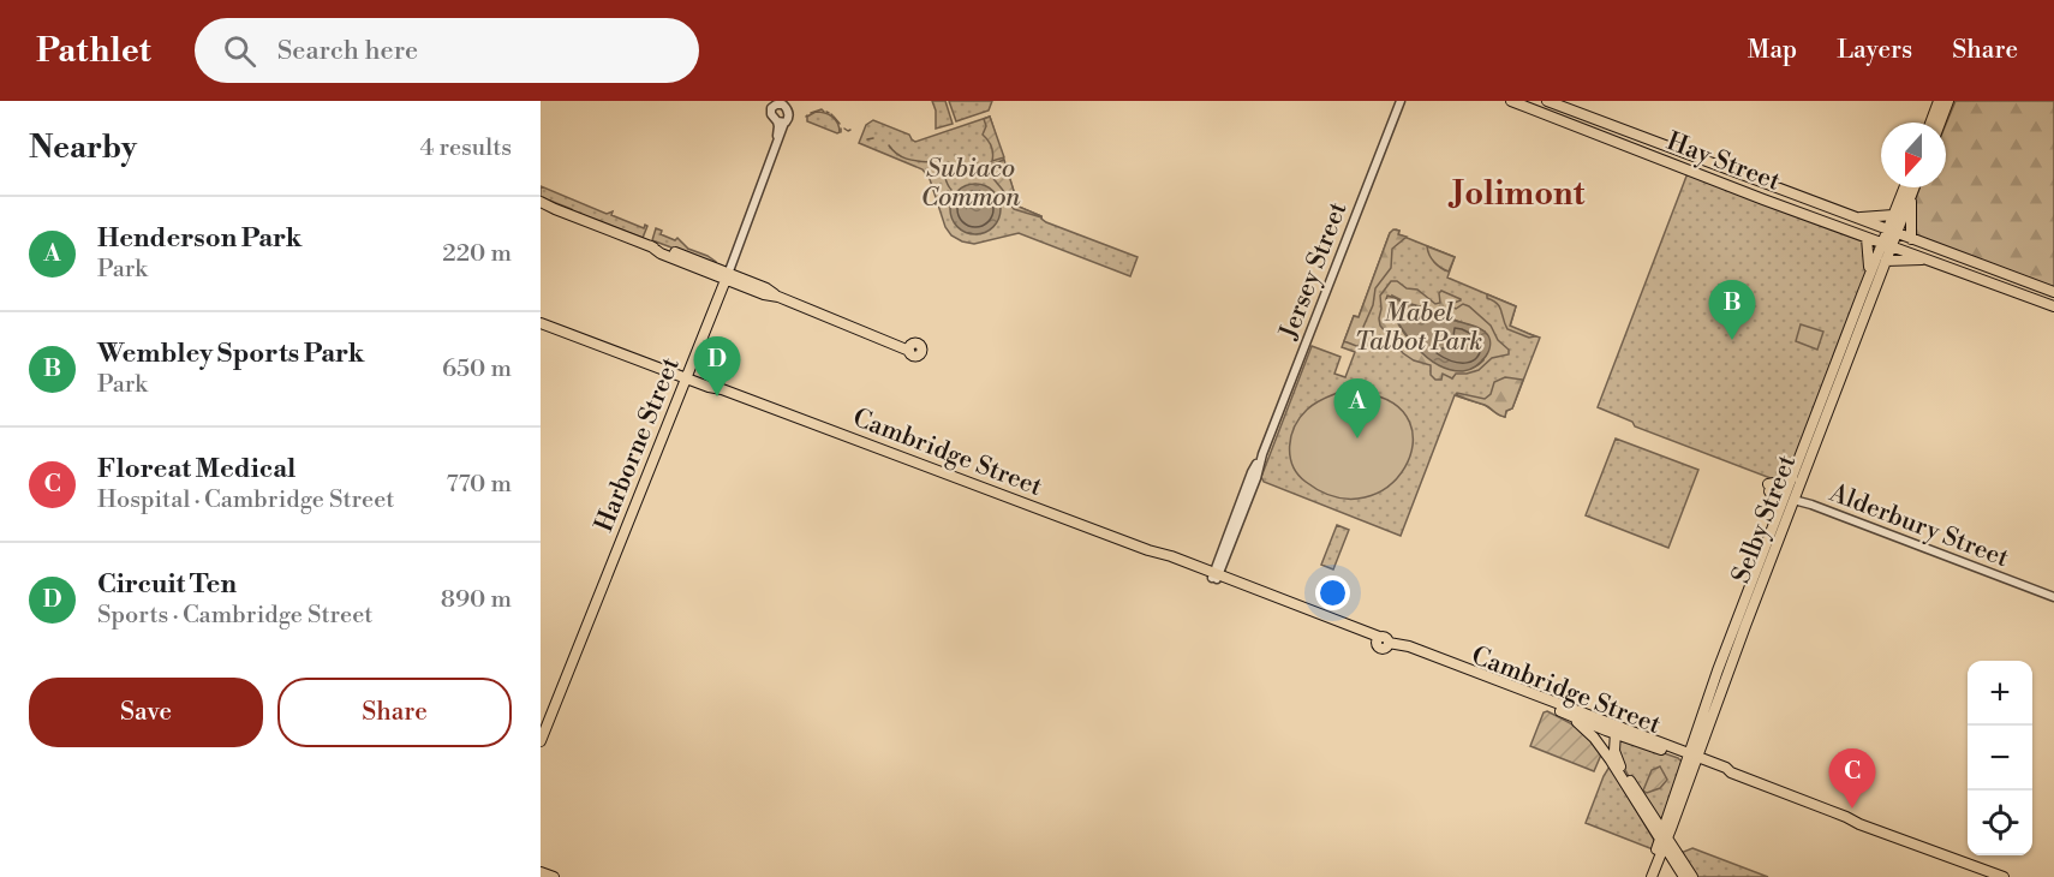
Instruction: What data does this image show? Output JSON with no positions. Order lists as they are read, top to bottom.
{
  "streets": {
    "main road": [
      "Hay Street",
      "Harborne Street",
      "Cambridge Street",
      "Selby Street"
    ],
    "street": ["Jersey Street", "Alderbury Street"]
  },
  "crossings": [
    ["Hay Street", "Selby Street"],
    ["Jersey Street", "Cambridge Street"],
    ["Harborne Street", "Cambridge Street"],
    ["Cambridge Street", "Selby Street"],
    ["Selby Street", "Alderbury Street"]
  ],
  "districts": ["Jolimont"],
  "parks": ["Subiaco Common", "Mabel Talbot Park"],
  "north": "bottom",
  "page": {
    "header": "Pathlet",
    "search": "Search here",
    "nav": ["Map", "Layers", "Share"],
    "heading": ["Nearby", "4 results"],
    "list": [
      {
        "mark": "A",
        "name": "Henderson Park",
        "note": "Park",
        "value": "220 m"
      },
      {
        "mark": "B",
        "name": "Wembley Sports Park",
        "note": "Park",
        "value": "650 m"
      },
      {
        "mark": "C",
        "name": "Floreat Medical",
        "note": "Hospital · Cambridge Street",
        "value": "770 m"
      },
      {
        "mark": "D",
        "name": "Circuit Ten",
        "note": "Sports · Cambridge Street",
        "value": "890 m"
      }
    ],
    "pins": [
      "B",
      "D",
      "A",
      "C"
    ],
    "buttons": ["Save", "Share"],
    "map_buttons": ["+", "−"]
  }
}
